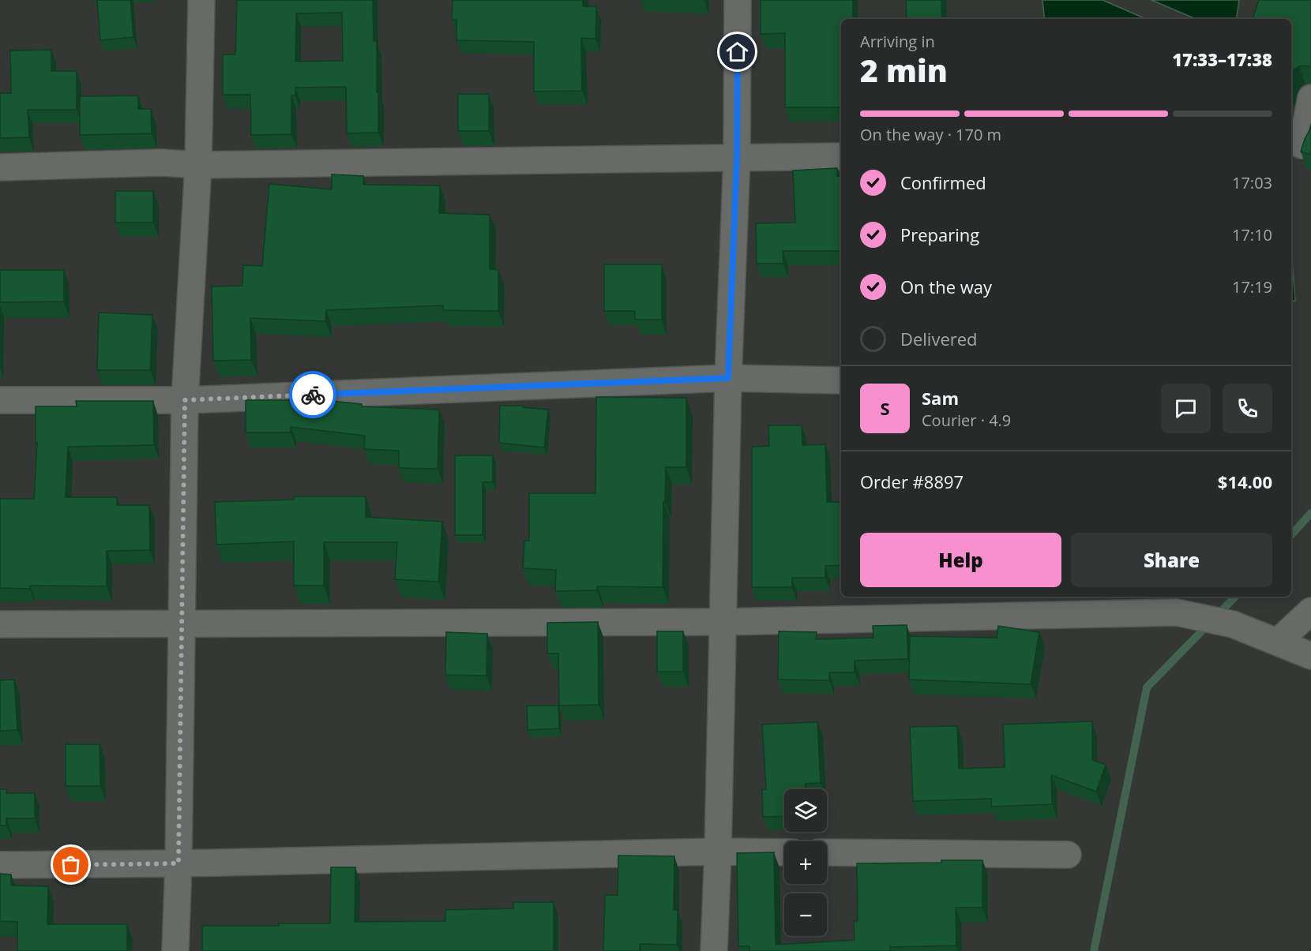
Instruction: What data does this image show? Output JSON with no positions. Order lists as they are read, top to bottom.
{
  "page": {
    "heading": ["2 min", "Arriving in", "17:33–17:38"],
    "panel": [
      "Sam",
      "Courier · 4.9",
      "Order #8897",
      "$14.00"
    ],
    "bar": "On the way · 170 m",
    "list": [
      ["Confirmed", "17:03"],
      ["Preparing", "17:10"],
      ["On the way", "17:19"],
      "Delivered"
    ],
    "round": "S",
    "buttons": ["Help", "Share"],
    "map_buttons": ["+", "−"]
  }
}
